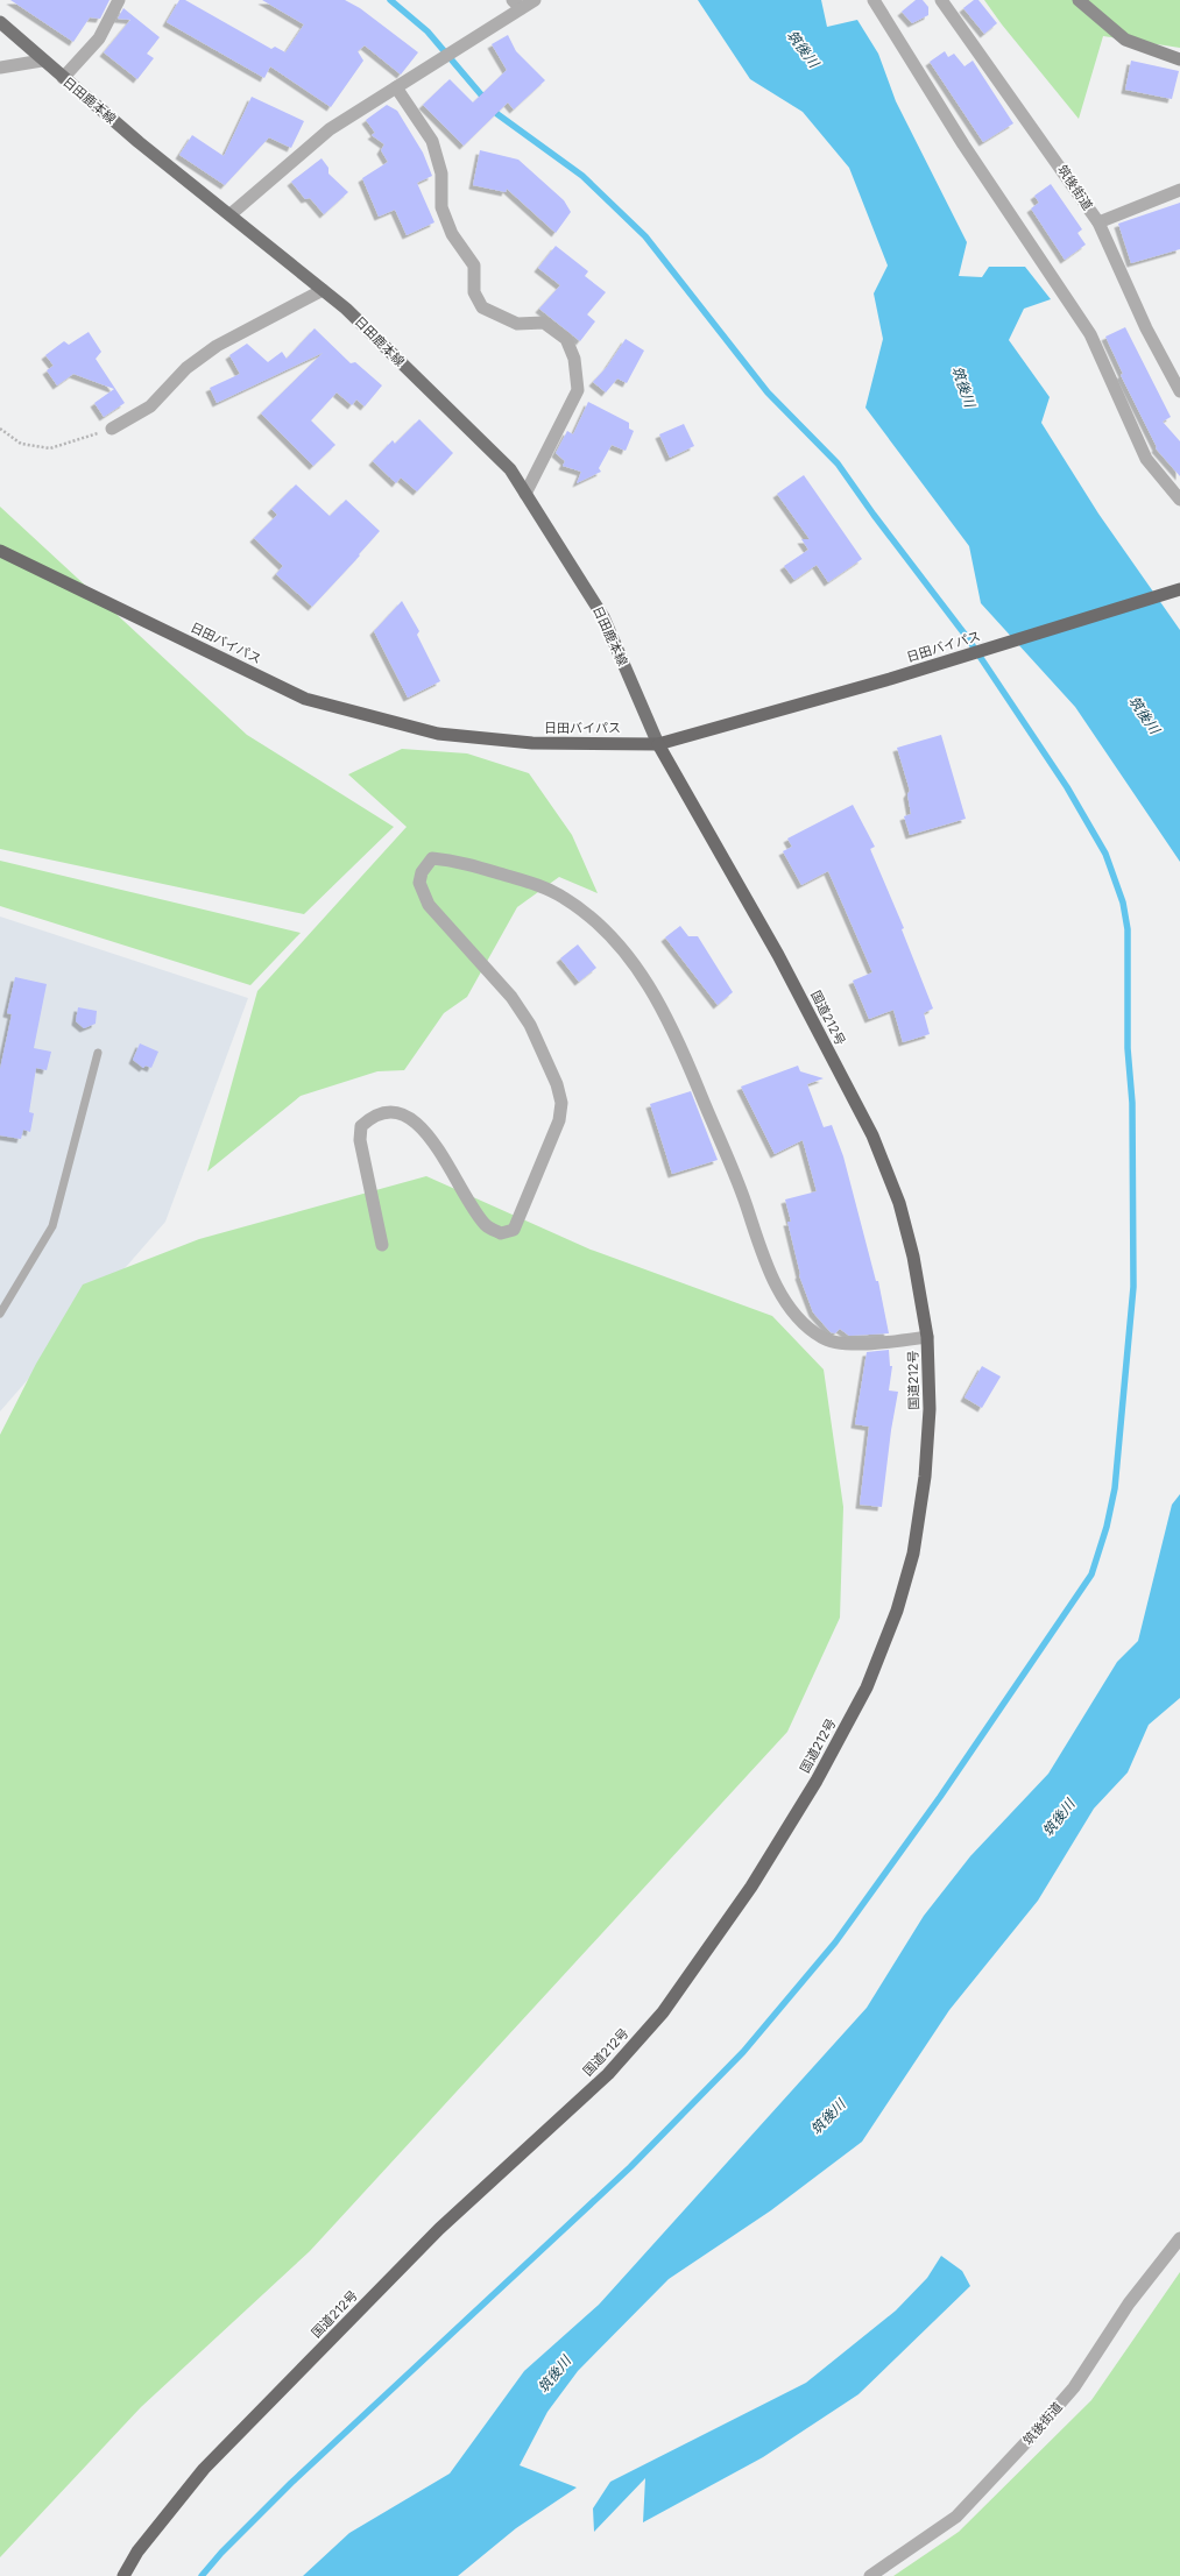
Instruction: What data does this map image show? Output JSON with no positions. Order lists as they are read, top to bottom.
{
  "streets": {
    "highway": ["日田バイパス", "国道212号"],
    "main road": ["日田鹿本線"],
    "street": ["筑後街道"]
  },
  "crossings": [
    ["日田鹿本線", "日田バイパス"],
    ["日田鹿本線", "国道212号"],
    ["日田バイパス", "国道212号"]
  ],
  "water": ["筑後川"]
}
